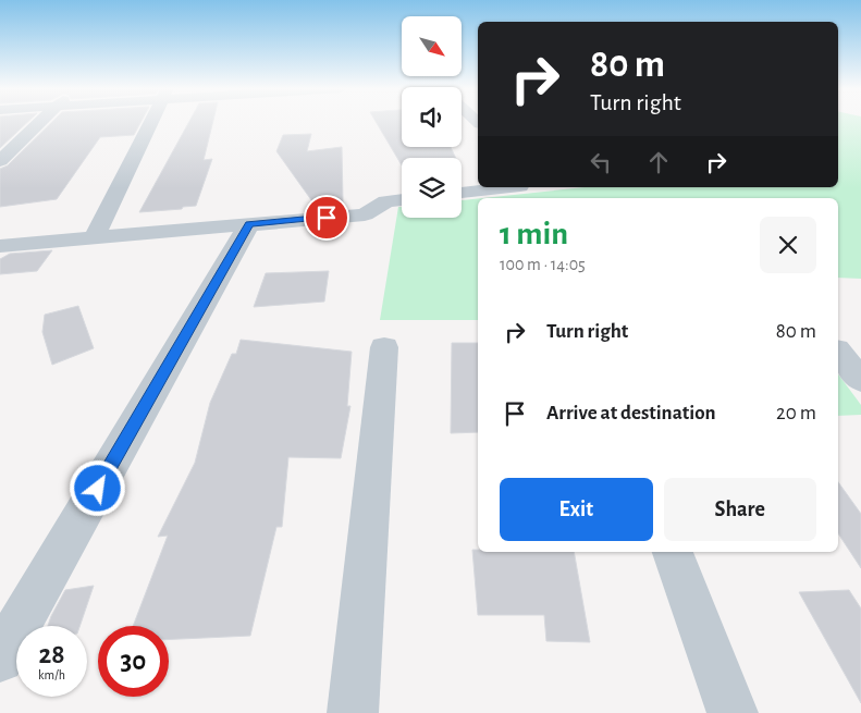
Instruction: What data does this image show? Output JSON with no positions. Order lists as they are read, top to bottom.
{
  "north": "bottom right",
  "page": {
    "turn": ["80 m", "Turn right"],
    "heading": ["1 min", "100 m · 14:05"],
    "list": [
      {
        "name": "Turn right",
        "value": "80 m"
      },
      {
        "name": "Arrive at destination",
        "value": "20 m"
      }
    ],
    "buttons": ["Exit", "Share"],
    "speed": "28 km/h",
    "limit": "30"
  }
}
